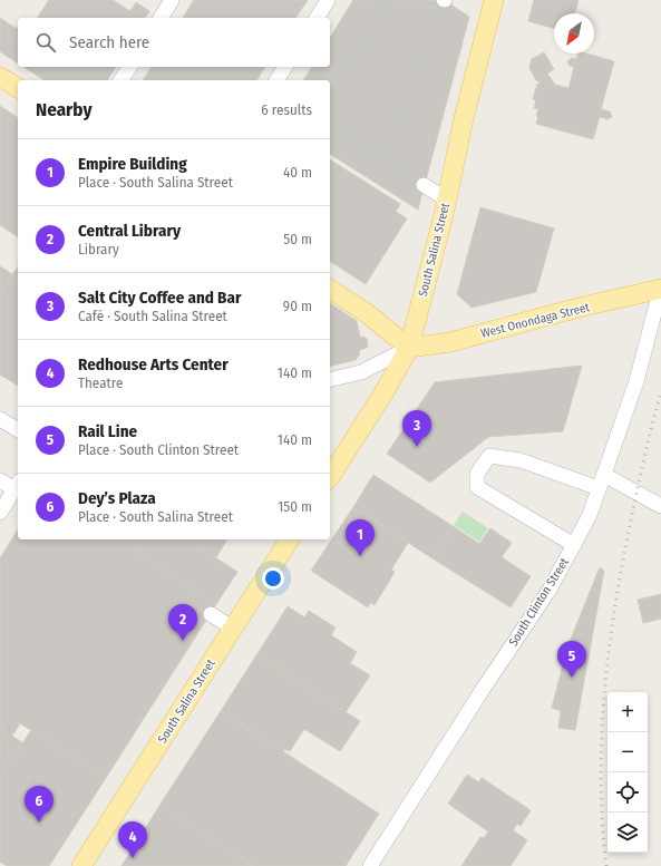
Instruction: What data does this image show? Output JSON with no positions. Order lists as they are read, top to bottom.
{
  "streets": {
    "main road": ["South Salina Street", "West Onondaga Street"],
    "street": ["South Clinton Street"]
  },
  "crossings": [
    ["South Salina Street", "West Onondaga Street"],
    ["West Onondaga Street", "South Clinton Street"]
  ],
  "north": "bottom left",
  "page": {
    "search": "Search here",
    "heading": ["Nearby", "6 results"],
    "list": [
      {
        "mark": "1",
        "name": "Empire Building",
        "note": "Place · South Salina Street",
        "value": "40 m"
      },
      {
        "mark": "2",
        "name": "Central Library",
        "note": "Library",
        "value": "50 m"
      },
      {
        "mark": "3",
        "name": "Salt City Coffee and Bar",
        "note": "Café · South Salina Street",
        "value": "90 m"
      },
      {
        "mark": "4",
        "name": "Redhouse Arts Center",
        "note": "Theatre",
        "value": "140 m"
      },
      {
        "mark": "5",
        "name": "Rail Line",
        "note": "Place · South Clinton Street",
        "value": "140 m"
      },
      {
        "mark": "6",
        "name": "Dey’s Plaza",
        "note": "Place · South Salina Street",
        "value": "150 m"
      }
    ],
    "pins": [
      "3",
      "1",
      "2",
      "5",
      "6",
      "4"
    ],
    "map_buttons": ["+", "−"]
  }
}
